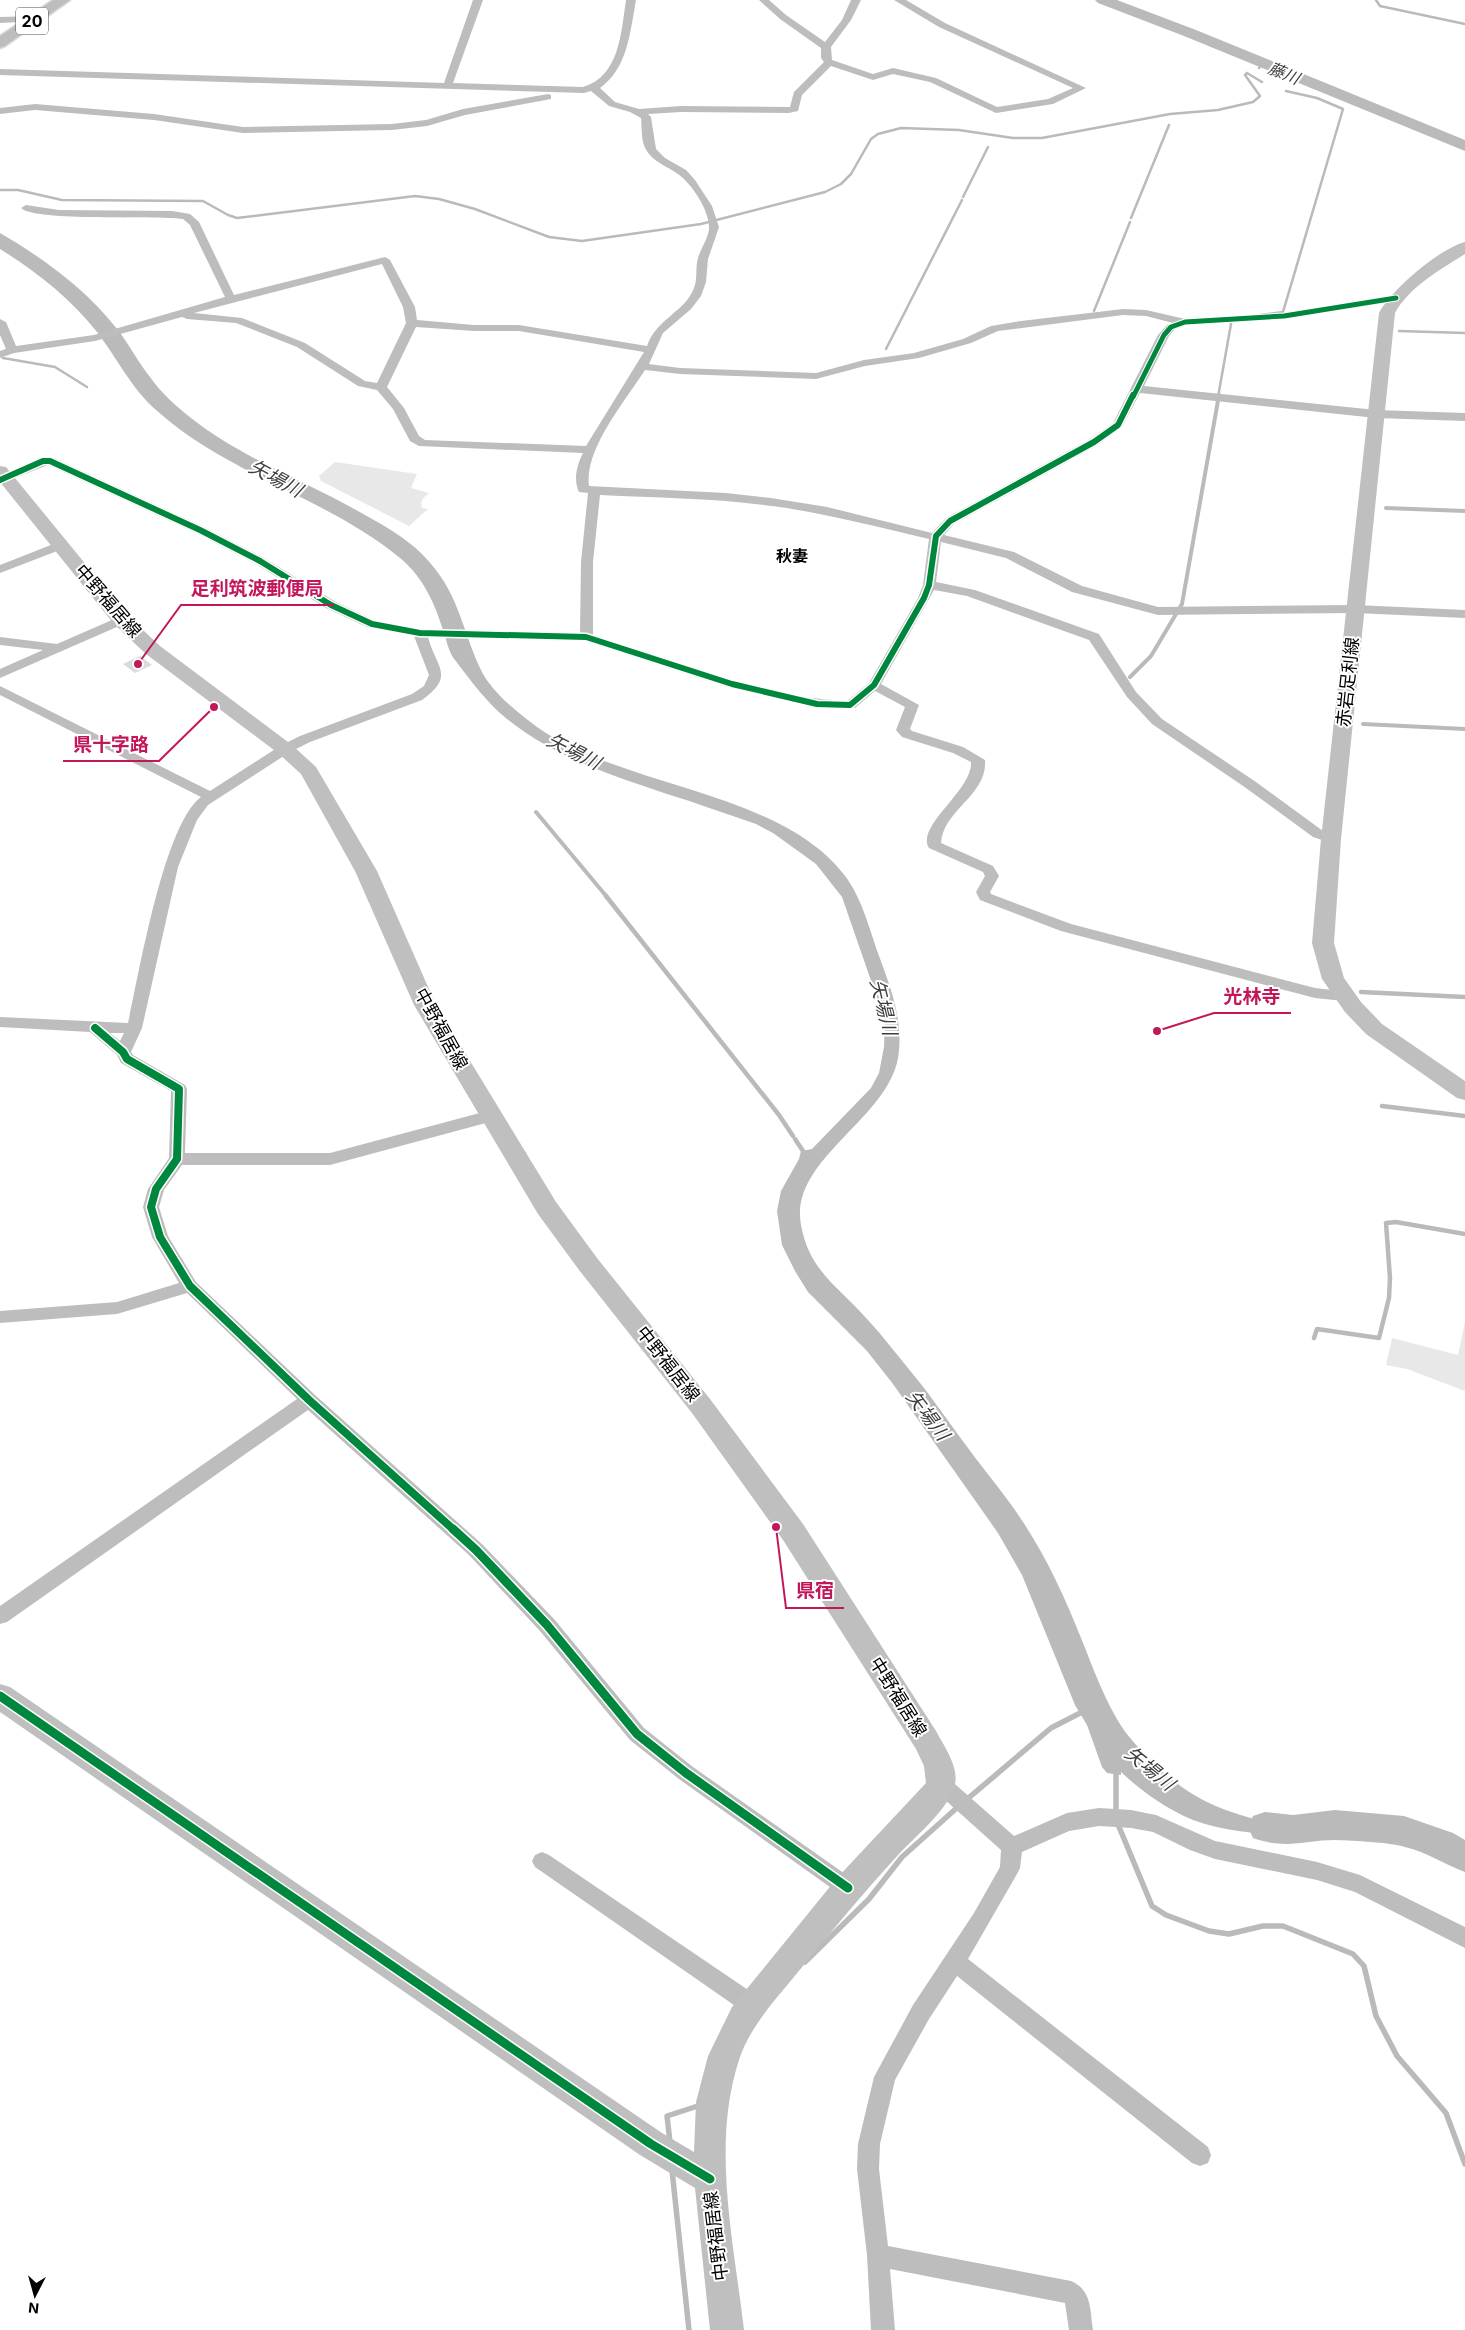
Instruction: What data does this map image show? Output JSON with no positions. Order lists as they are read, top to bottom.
{
  "streets": {
    "main road": ["20", "中野福居線", "赤岩足利線"]
  },
  "districts": ["秋妻"],
  "water": ["藤川", "矢場川"],
  "places": [
    "足利筑波郵便局",
    "県十字路",
    "光林寺",
    "県宿"
  ],
  "north": "bottom"
}
